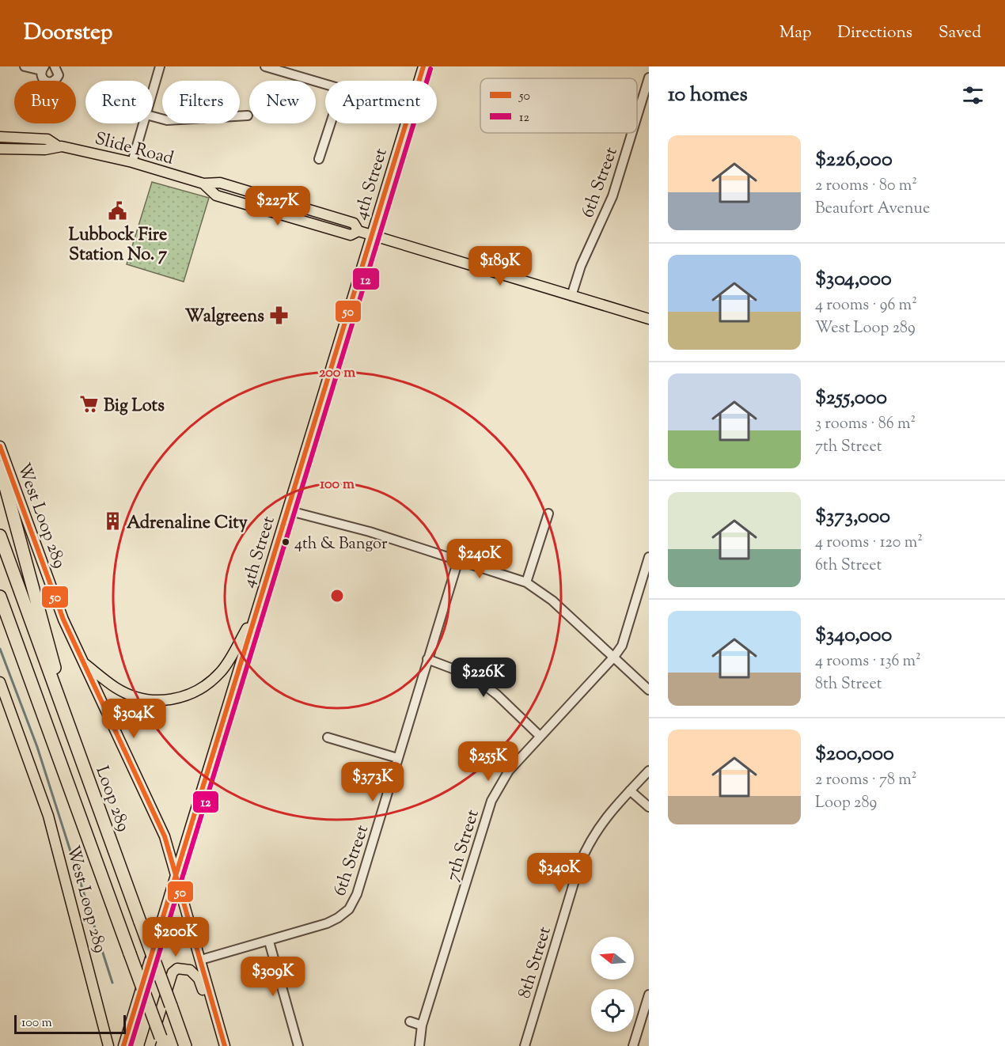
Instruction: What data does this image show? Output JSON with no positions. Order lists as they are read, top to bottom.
{
  "streets": {
    "highway": ["Loop 289"],
    "main road": ["Slide Road", "4th Street", "West Loop 289"],
    "street": ["6th Street", "7th Street", "8th Street"]
  },
  "crossings": [
    ["Slide Road", "6th Street"],
    ["Slide Road", "4th Street"],
    ["6th Street", "West Loop 289"],
    ["4th Street", "West Loop 289"]
  ],
  "places": {
    "public building": ["Lubbock Fire Station No. 7"],
    "pharmacy": ["Walgreens"],
    "supermarket": ["Big Lots"],
    "building": ["Adrenaline City"],
    "other": ["4th & Bangor"]
  },
  "lines": ["transit line 50", "transit line 12"],
  "legend": ["50", "12"],
  "scale_bar": "100 m",
  "north": "left",
  "page": {
    "header": "Doorstep",
    "nav": ["Map", "Directions", "Saved"],
    "heading": "10 homes",
    "chip": [
      "Buy",
      "Rent",
      "Filters",
      "New",
      "Apartment"
    ],
    "list": [
      {
        "name": "$226,000",
        "note": "2 rooms · 80 m² · Beaufort Avenue"
      },
      {
        "name": "$304,000",
        "note": "4 rooms · 96 m² · West Loop 289"
      },
      {
        "name": "$255,000",
        "note": "3 rooms · 86 m² · 7th Street"
      },
      {
        "name": "$373,000",
        "note": "4 rooms · 120 m² · 6th Street"
      },
      {
        "name": "$340,000",
        "note": "4 rooms · 136 m² · 8th Street"
      },
      {
        "name": "$200,000",
        "note": "2 rooms · 78 m² · Loop 289"
      }
    ],
    "price": [
      "$227K",
      "$189K",
      "$240K",
      "$226K",
      "$304K",
      "$255K",
      "$373K",
      "$340K",
      "$200K",
      "$309K"
    ],
    "scale": "100 m"
  },
  "rings": ["200 m", "100 m"]
}
